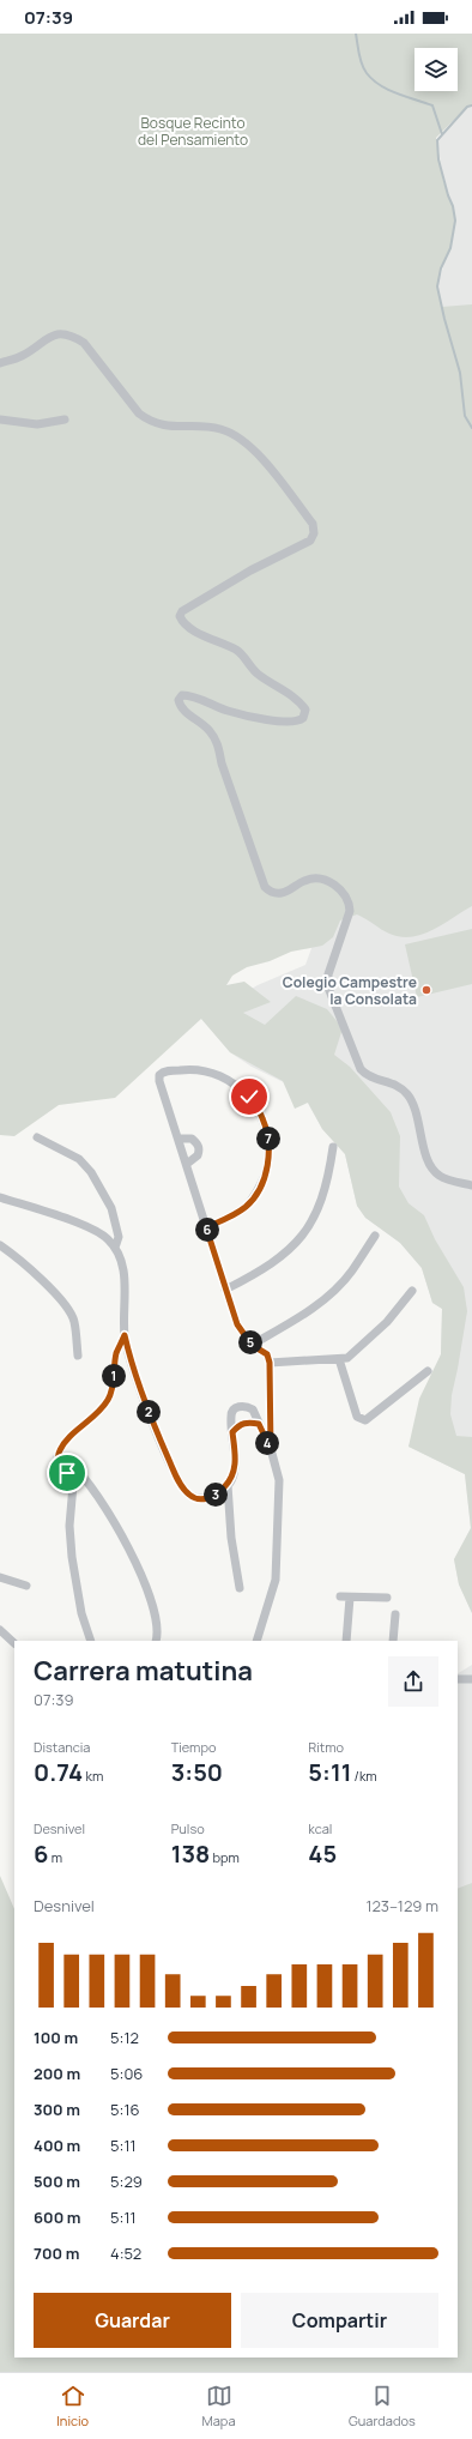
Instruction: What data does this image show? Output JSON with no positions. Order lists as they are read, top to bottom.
{
  "parks": ["Bosque Recinto del Pensamiento"],
  "places": ["Colegio Campestre la Consolata"],
  "page": {
    "status": "07:39",
    "pins": [
      "7",
      "6",
      "5",
      "1",
      "2",
      "4",
      "3"
    ],
    "heading": ["Carrera matutina", "07:39"],
    "stats": [
      ["Distancia", "0.74 km"],
      ["Tiempo", "3:50"],
      ["Ritmo", "5:11 /km"],
      ["Desnivel", "6 m"],
      ["Pulso", "138 bpm"],
      ["kcal", "45"]
    ],
    "chart": ["Desnivel", "123–129 m"],
    "list": [
      {
        "name": "100 m",
        "note": "5:12"
      },
      {
        "name": "200 m",
        "note": "5:06"
      },
      {
        "name": "300 m",
        "note": "5:16"
      },
      {
        "name": "400 m",
        "note": "5:11"
      },
      {
        "name": "500 m",
        "note": "5:29"
      },
      {
        "name": "600 m",
        "note": "5:11"
      },
      {
        "name": "700 m",
        "note": "4:52"
      }
    ],
    "buttons": ["Guardar", "Compartir"],
    "tabs": ["Inicio", "Mapa", "Guardados"]
  }
}
